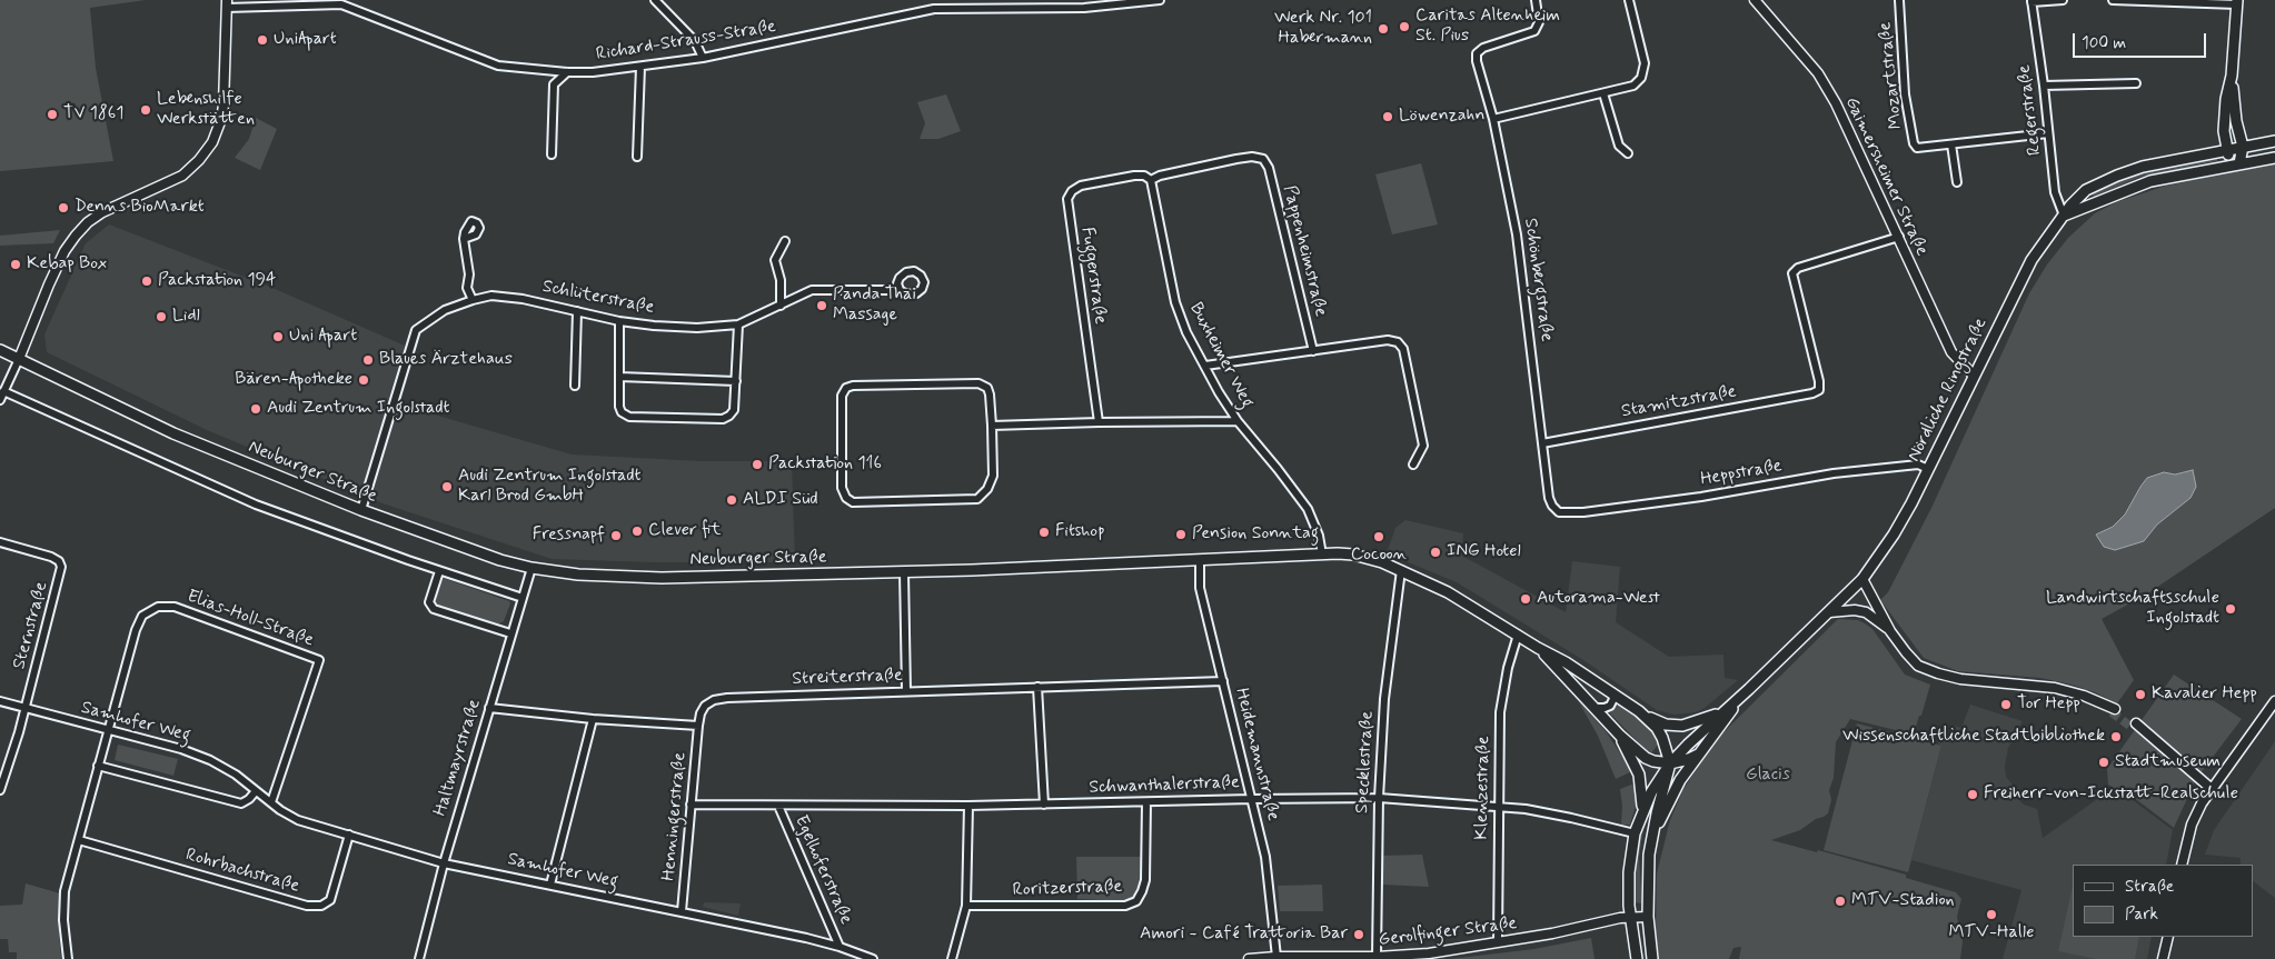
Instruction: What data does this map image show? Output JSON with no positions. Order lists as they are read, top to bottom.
{
  "streets": {
    "main road": ["Nördliche Ringstraße", "Neuburger Straße"],
    "street": [
      "Richard-Strauss-Straße",
      "Mozartstraße",
      "Regerstraße",
      "Gaimersheimer Straße",
      "Pappenheimstraße",
      "Fuggerstraße",
      "Schönbergstraße",
      "Schlüterstraße",
      "Buxheimer Weg",
      "Stamitzstraße",
      "Heppstraße",
      "Elias-Holl-Straße",
      "Sternstraße",
      "Streiterstraße",
      "Samhofer Weg",
      "Heidemannstraße",
      "Haltmayrstraße",
      "Specklestraße",
      "Schwanthalerstraße",
      "Klenzestraße",
      "Henningerstraße",
      "Egelhoferstraße",
      "Rohrbachstraße",
      "Roritzerstraße",
      "Gerolfinger Straße"
    ]
  },
  "crossings": [
    ["Regerstraße", "Nördliche Ringstraße"],
    ["Gaimersheimer Straße", "Nördliche Ringstraße"],
    ["Gaimersheimer Straße", "Stamitzstraße"],
    ["Pappenheimstraße", "Fuggerstraße"],
    ["Fuggerstraße", "Buxheimer Weg"],
    ["Schönbergstraße", "Stamitzstraße"],
    ["Schönbergstraße", "Heppstraße"],
    ["Schlüterstraße", "Neuburger Straße"],
    ["Buxheimer Weg", "Neuburger Straße"],
    ["Nördliche Ringstraße", "Heppstraße"],
    ["Neuburger Straße", "Heidemannstraße"],
    ["Neuburger Straße", "Haltmayrstraße"],
    ["Neuburger Straße", "Specklestraße"],
    ["Neuburger Straße", "Klenzestraße"],
    ["Elias-Holl-Straße", "Samhofer Weg"],
    ["Sternstraße", "Samhofer Weg"],
    ["Streiterstraße", "Heidemannstraße"],
    ["Streiterstraße", "Henningerstraße"],
    ["Samhofer Weg", "Haltmayrstraße"],
    ["Samhofer Weg", "Henningerstraße"],
    ["Samhofer Weg", "Egelhoferstraße"],
    ["Samhofer Weg", "Rohrbachstraße"],
    ["Heidemannstraße", "Schwanthalerstraße"],
    ["Heidemannstraße", "Gerolfinger Straße"],
    ["Specklestraße", "Schwanthalerstraße"],
    ["Specklestraße", "Gerolfinger Straße"],
    ["Schwanthalerstraße", "Klenzestraße"],
    ["Schwanthalerstraße", "Henningerstraße"],
    ["Schwanthalerstraße", "Egelhoferstraße"],
    ["Schwanthalerstraße", "Roritzerstraße"],
    ["Klenzestraße", "Gerolfinger Straße"]
  ],
  "parks": ["Glacis"],
  "places": [
    "Caritas Altenheim St. Pius",
    "Werk Nr. 101 Habermann",
    "UniApart",
    "Lebenshilfe Werkstätten",
    "TV 1861",
    "Löwenzahn",
    "Denns BioMarkt",
    "Kebap Box",
    "Packstation 194",
    "Panda Thai Massage",
    "Lidl",
    "Uni Apart",
    "Blaues Ärztehaus",
    "Bären-Apotheke",
    "Audi Zentrum Ingolstadt",
    "Packstation 116",
    "Audi Zentrum Ingolstadt Karl Brod GmbH",
    "ALDI Süd",
    "Clever fit",
    "Fitshop",
    "Pension Sonntag",
    "Fressnapf",
    "Cocoon",
    "ING Hotel",
    "Autorama-West",
    "Landwirtschaftsschule Ingolstadt",
    "Kavalier Hepp",
    "Tor Hepp",
    "Wissenschaftliche Stadtbibliothek",
    "Stadtmuseum",
    "Freiherr-von-Ickstatt-Realschule",
    "MTV-Stadion",
    "MTV-Halle",
    "Amori - Café Trattoria Bar"
  ],
  "legend": ["Straße", "Park"],
  "scale_bar": "100 m"
}
